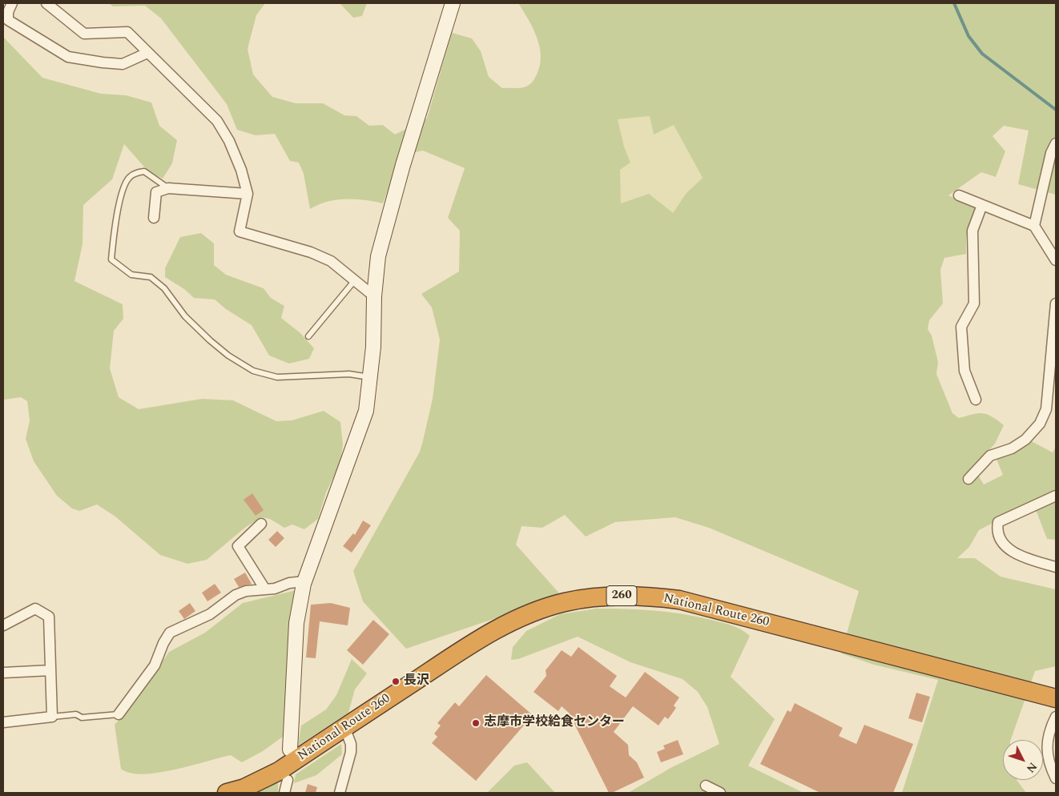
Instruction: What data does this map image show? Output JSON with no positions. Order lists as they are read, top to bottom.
{
  "streets": {
    "highway": ["260", "National Route 260"]
  },
  "places": ["長沢", "志摩市学校給食センター"],
  "north": "bottom right"
}
